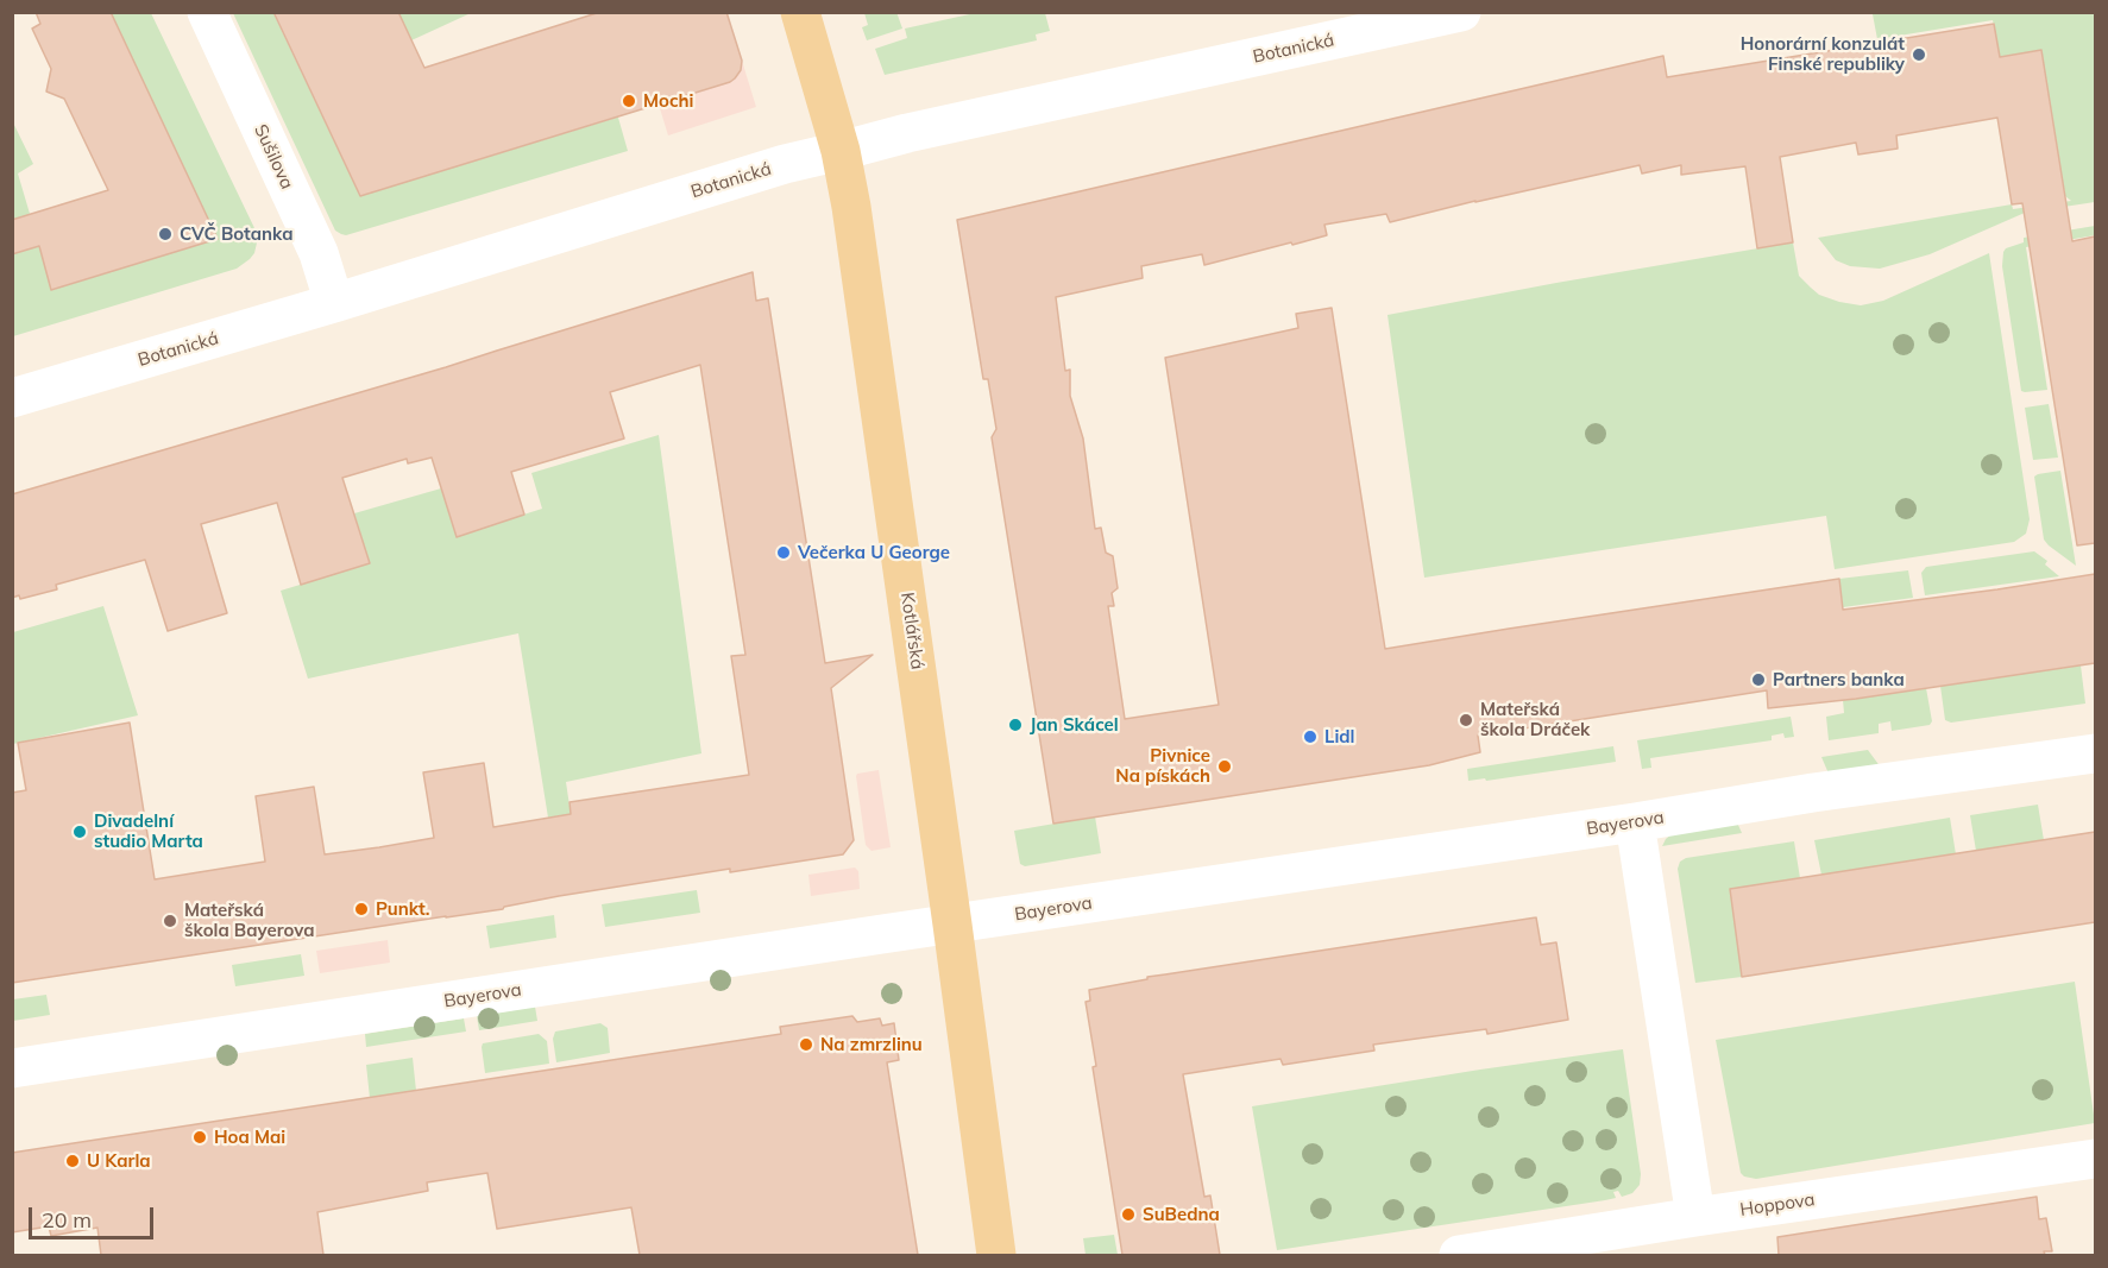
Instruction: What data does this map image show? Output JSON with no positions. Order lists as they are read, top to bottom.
{
  "streets": {
    "main road": ["Kotlářská"],
    "street": [
      "Botanická",
      "Sušilova",
      "Bayerova",
      "Hoppova"
    ]
  },
  "crossings": [
    ["Botanická", "Sušilova"],
    ["Botanická", "Kotlářská"],
    ["Kotlářská", "Bayerova"]
  ],
  "places": [
    "Honorární konzulát Finské republiky",
    "Mochi",
    "CVČ Botanka",
    "Večerka U George",
    "Partners banka",
    "Mateřská škola Dráček",
    "Jan Skácel",
    "Lidl",
    "Pivnice Na pískách",
    "Divadelní studio Marta",
    "Punkt.",
    "Mateřská škola Bayerova",
    "Na zmrzlinu",
    "Hoa Mai",
    "U Karla",
    "SuBedna"
  ],
  "scale_bar": "20 m"
}
